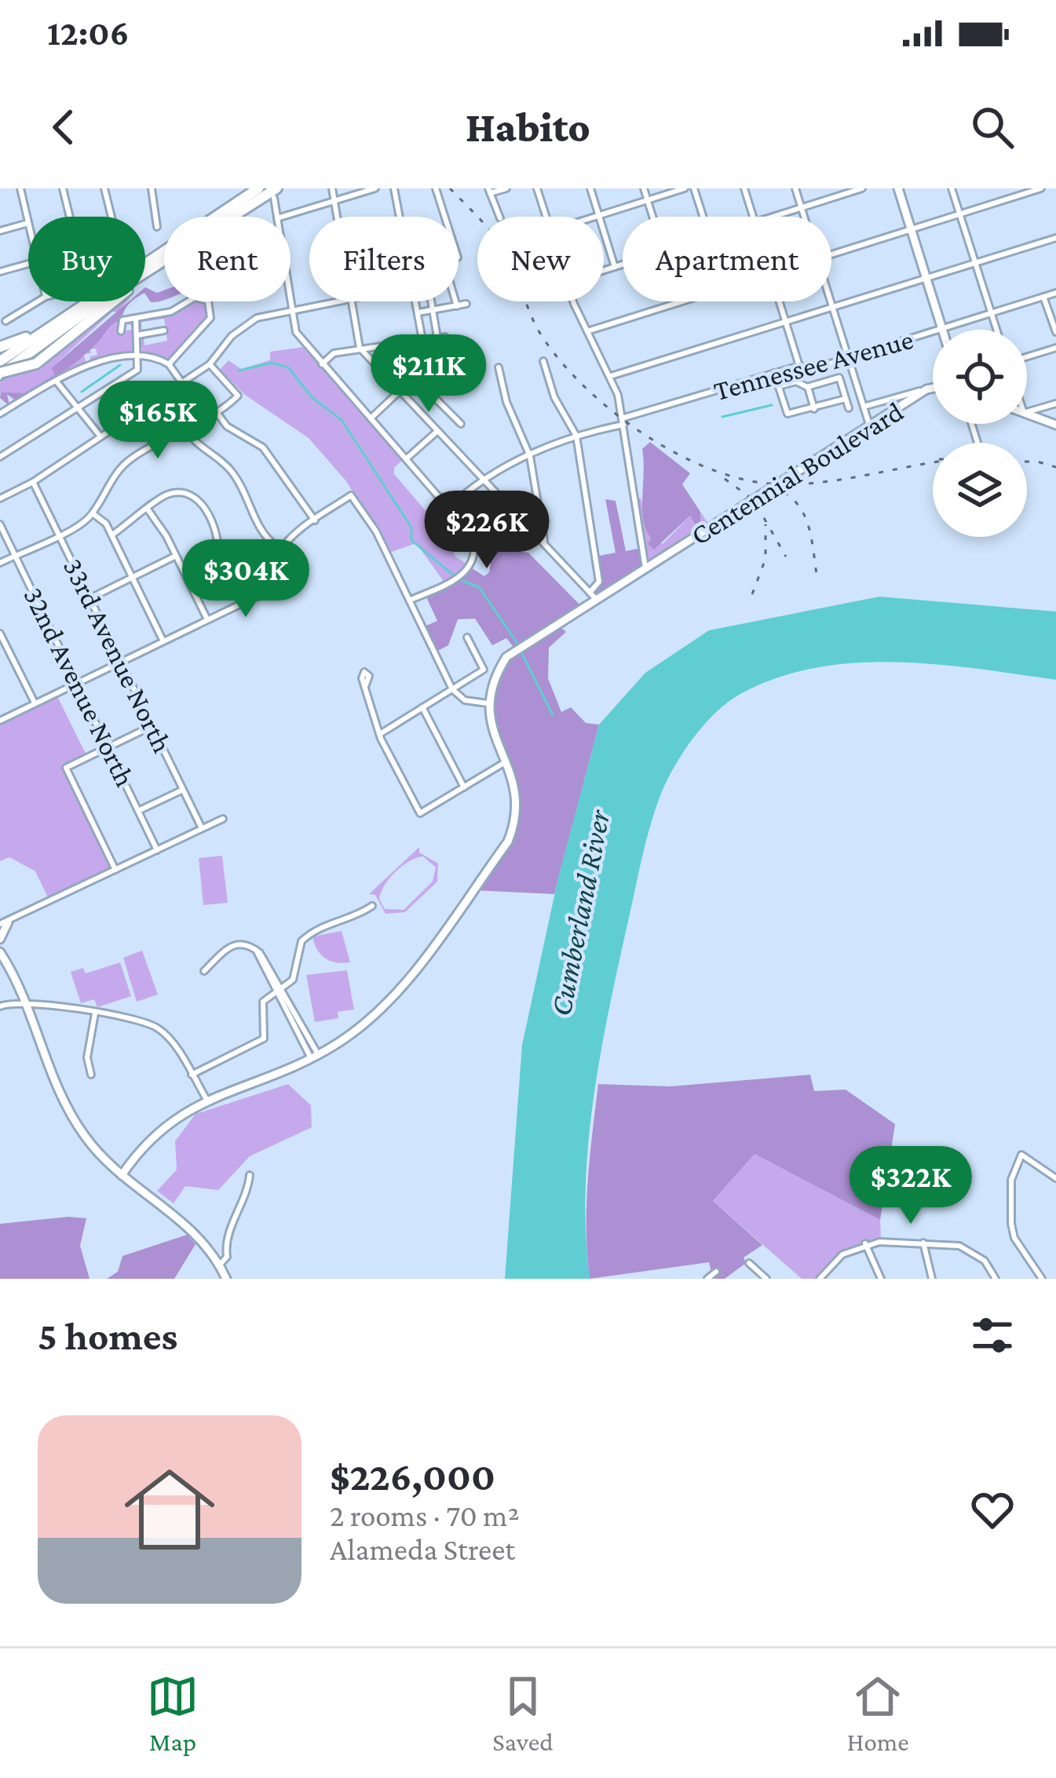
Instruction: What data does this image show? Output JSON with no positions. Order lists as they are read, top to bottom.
{
  "streets": {
    "main road": ["Centennial Boulevard"],
    "street": ["Tennessee Avenue", "33rd Avenue North", "32nd Avenue North"]
  },
  "water": ["Cumberland River"],
  "page": {
    "status": "12:06",
    "header": "Habito",
    "chip": [
      "Buy",
      "Rent",
      "Filters",
      "New",
      "Apartment"
    ],
    "price": [
      "$211K",
      "$165K",
      "$226K",
      "$304K",
      "$322K"
    ],
    "heading": "5 homes",
    "list": [
      {
        "name": "$226,000",
        "note": "2 rooms · 70 m² · Alameda Street"
      }
    ],
    "tabs": ["Map", "Saved", "Home"]
  }
}
